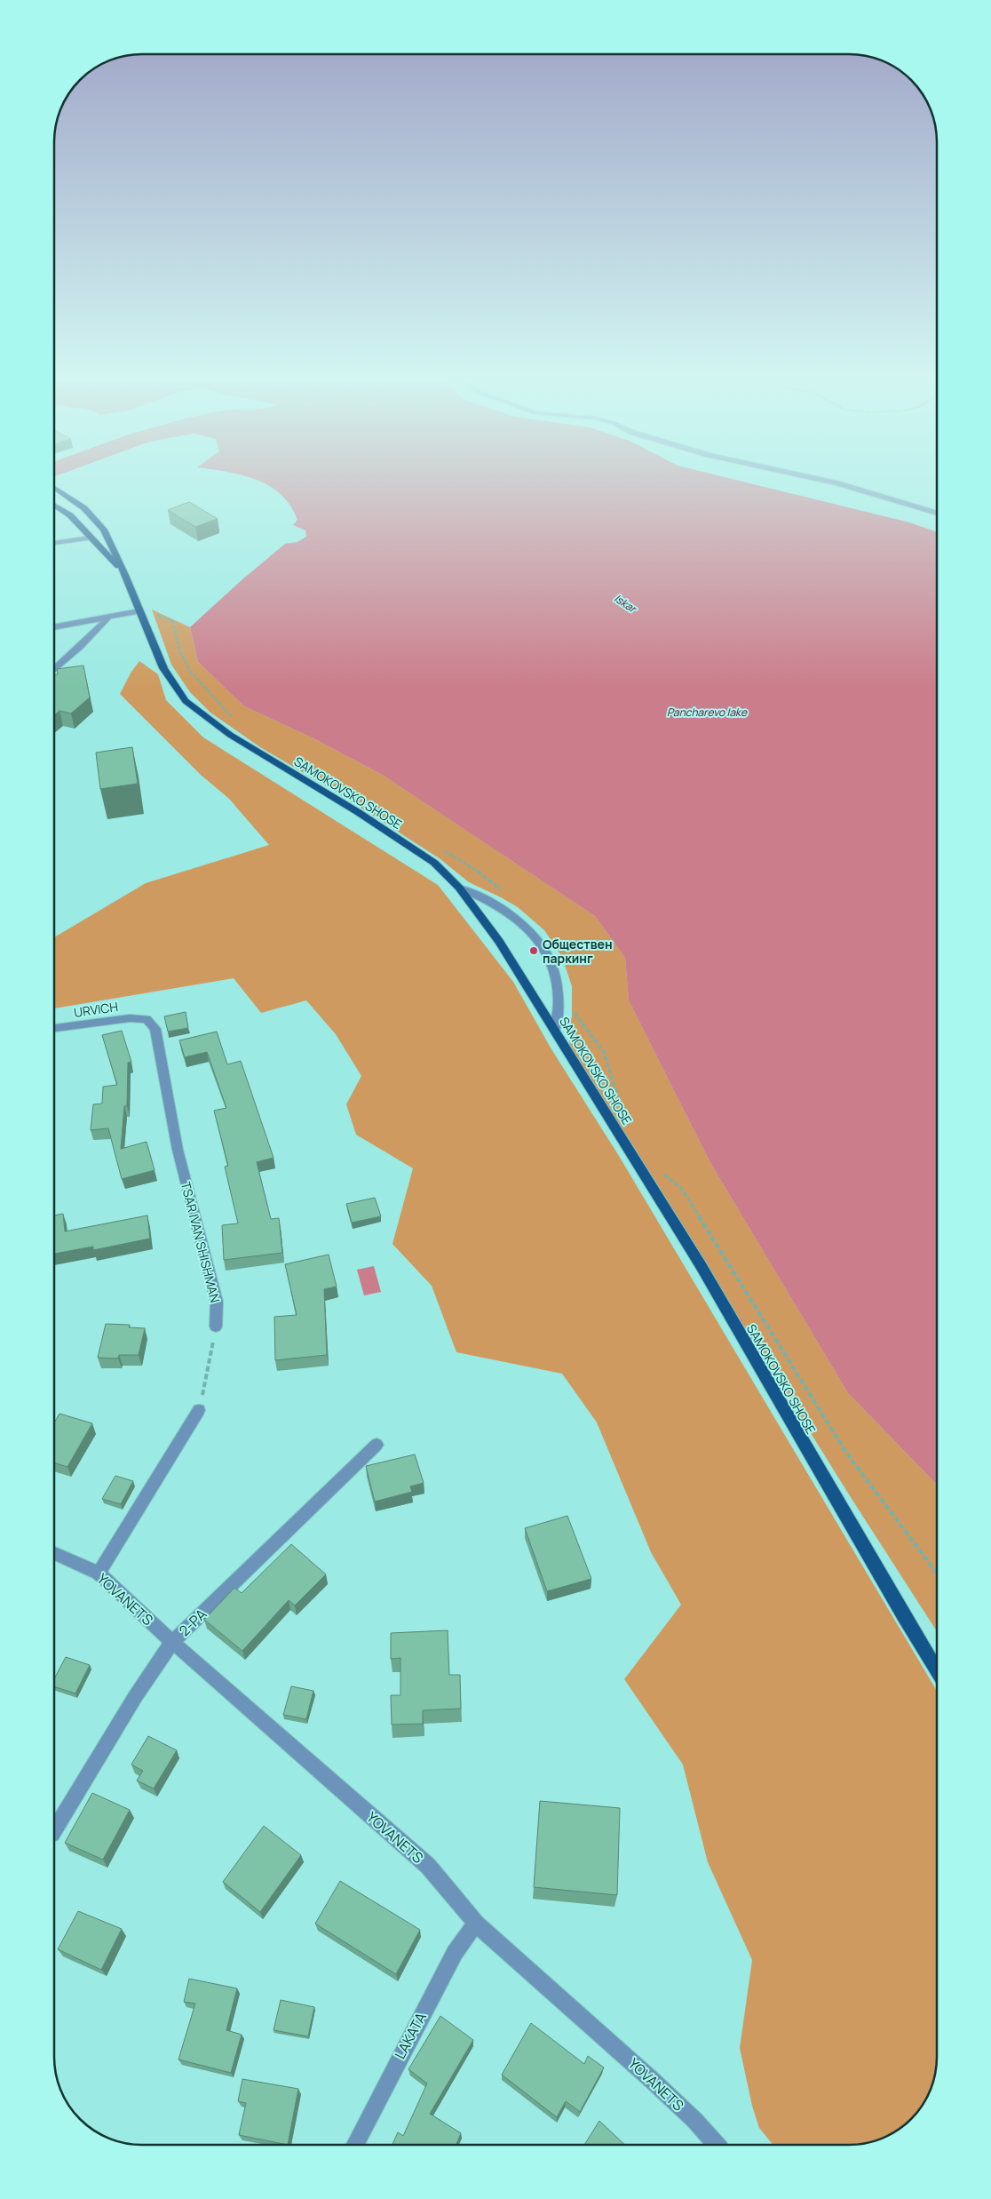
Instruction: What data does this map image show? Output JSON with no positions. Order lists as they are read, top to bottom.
{
  "streets": {
    "main road": ["SAMOKOVSKO SHOSE"],
    "street": [
      "URVICH",
      "TSAR IVAN SHISHMAN",
      "YOVANETS",
      "2-РА",
      "LAKATA"
    ]
  },
  "crossings": [
    ["URVICH", "TSAR IVAN SHISHMAN"],
    ["YOVANETS", "2-РА"],
    ["YOVANETS", "LAKATA"]
  ],
  "water": ["Iskar", "Pancharevo lake"],
  "places": ["Обществен паркинг"]
}
